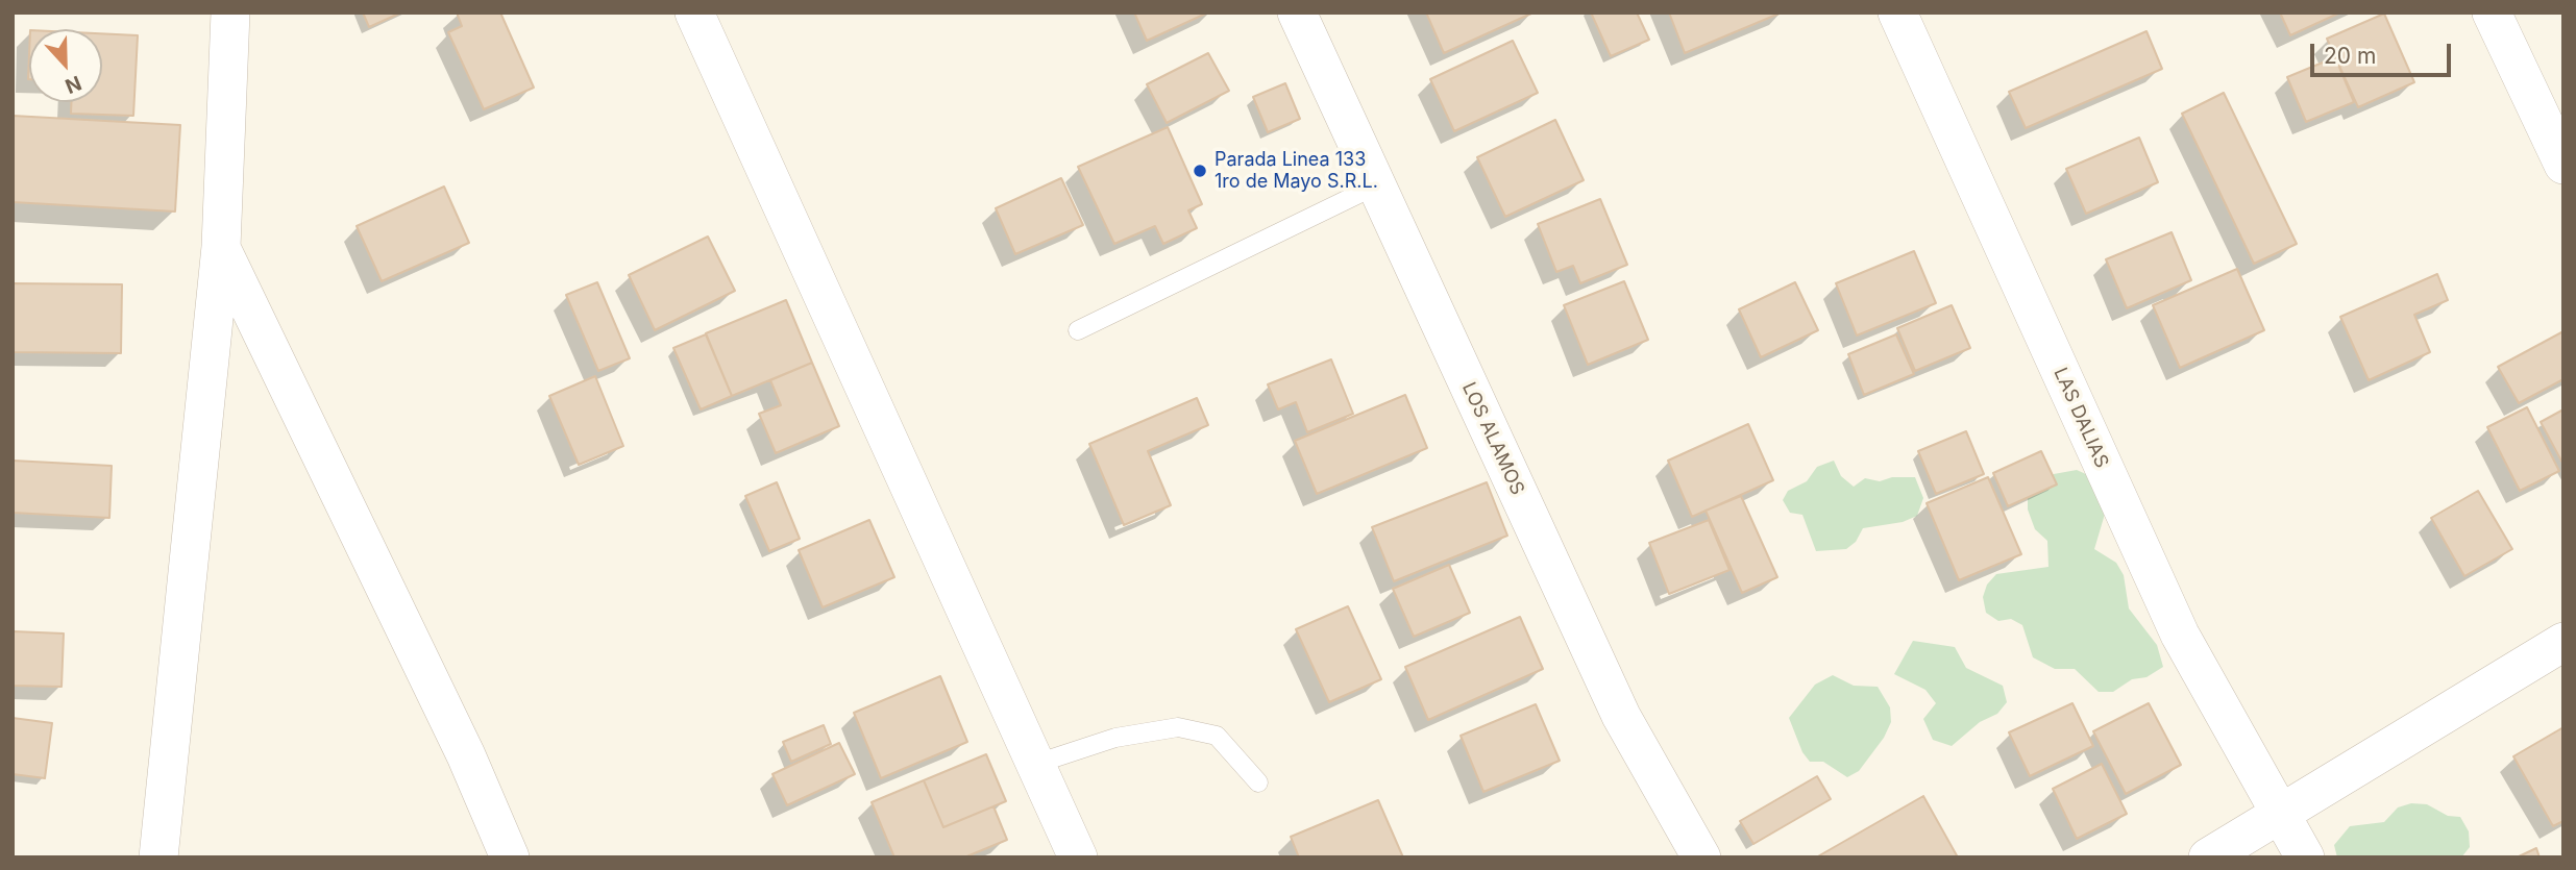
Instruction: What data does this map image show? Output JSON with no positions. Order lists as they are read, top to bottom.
{
  "streets": {
    "street": ["LAS DALIAS", "LOS ALAMOS"]
  },
  "places": ["Parada Linea 133 1ro de Mayo S.R.L."],
  "scale_bar": "20 m",
  "north": "bottom"
}
